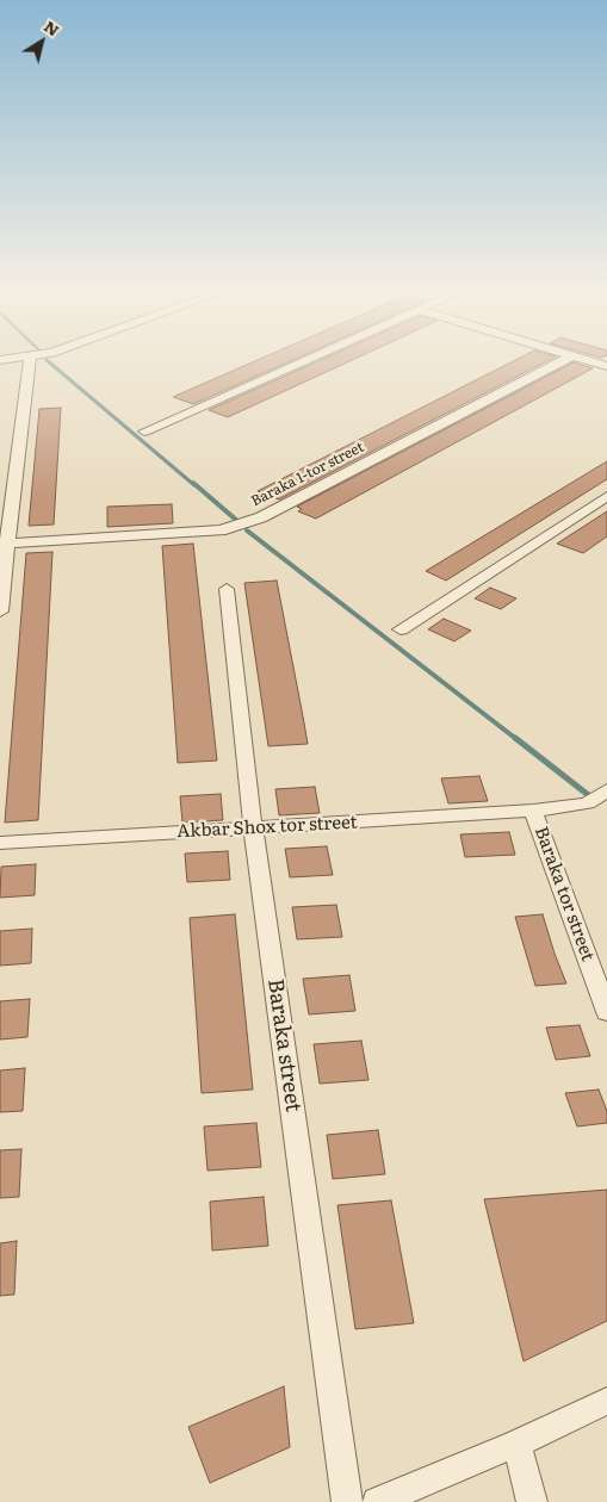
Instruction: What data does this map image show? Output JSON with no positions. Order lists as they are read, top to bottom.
{
  "streets": {
    "street": [
      "Baraka 1-tor street",
      "Akbar Shox tor street",
      "Baraka tor street",
      "Baraka street"
    ]
  },
  "crossings": [
    ["Akbar Shox tor street", "Baraka tor street"],
    ["Akbar Shox tor street", "Baraka street"]
  ],
  "north": "top right"
}
